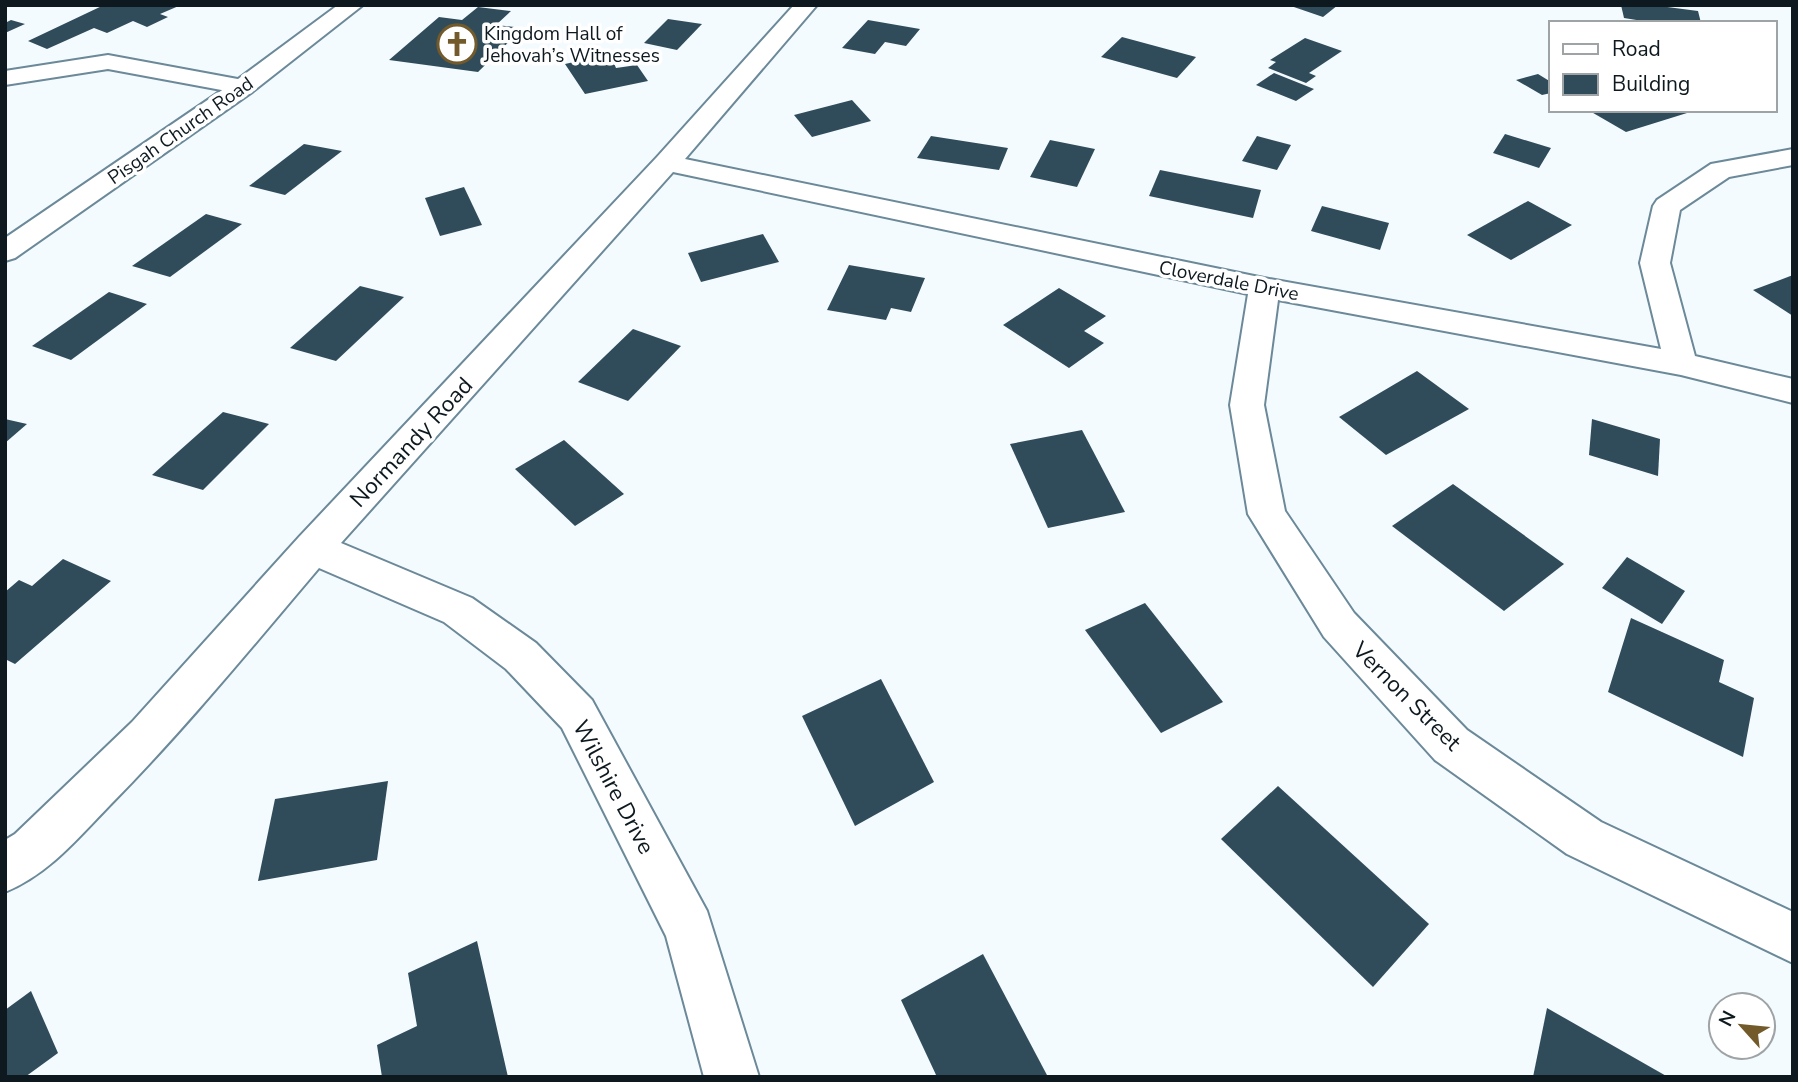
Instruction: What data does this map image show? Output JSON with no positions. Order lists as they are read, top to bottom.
{
  "streets": {
    "street": [
      "Pisgah Church Road",
      "Cloverdale Drive",
      "Normandy Road",
      "Vernon Street",
      "Wilshire Drive"
    ]
  },
  "crossings": [
    ["Cloverdale Drive", "Normandy Road"],
    ["Cloverdale Drive", "Vernon Street"],
    ["Normandy Road", "Wilshire Drive"]
  ],
  "places": {
    "church": ["Kingdom Hall of Jehovah’s Witnesses"]
  },
  "legend": ["Road", "Building"],
  "north": "top left"
}
